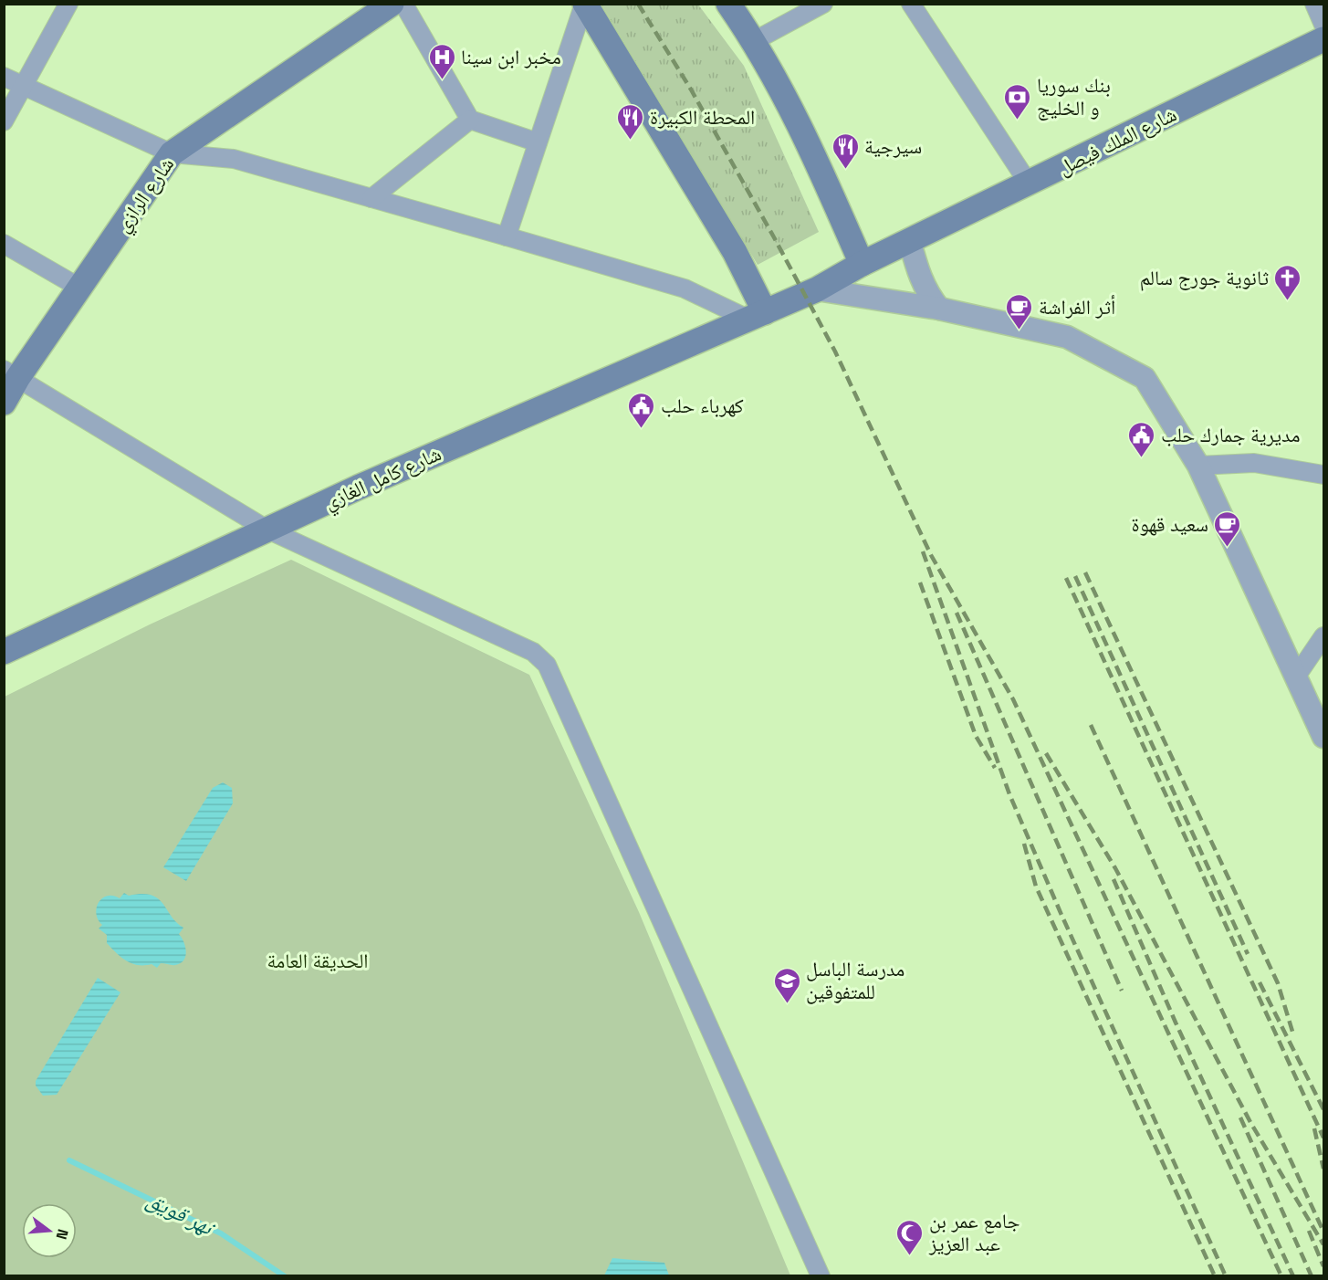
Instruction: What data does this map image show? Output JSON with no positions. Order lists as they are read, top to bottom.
{
  "streets": {
    "main road": ["شارع الملك فيصل", "شارع الرازي", "شارع كامل الغازي"]
  },
  "crossings": [
    ["شارع الملك فيصل", "شارع كامل الغازي"]
  ],
  "water": ["نهر قويق"],
  "parks": ["الحديقة العامة"],
  "places": {
    "hospital": ["مخبر ابن سينا"],
    "bank": ["بنك سوريا و الخليج"],
    "restaurant": ["المحطة الكبيرة", "سيرجية"],
    "church": ["ثانوية جورج سالم"],
    "cafe": ["أثر الفراشة", "سعيد قهوة"],
    "public building": ["كهرباء حلب", "مديرية جمارك حلب"],
    "school or university": ["مدرسة الباسل للمتفوقين"],
    "mosque": ["جامع عمر بن عبد العزيز"]
  },
  "north": "right"
}
